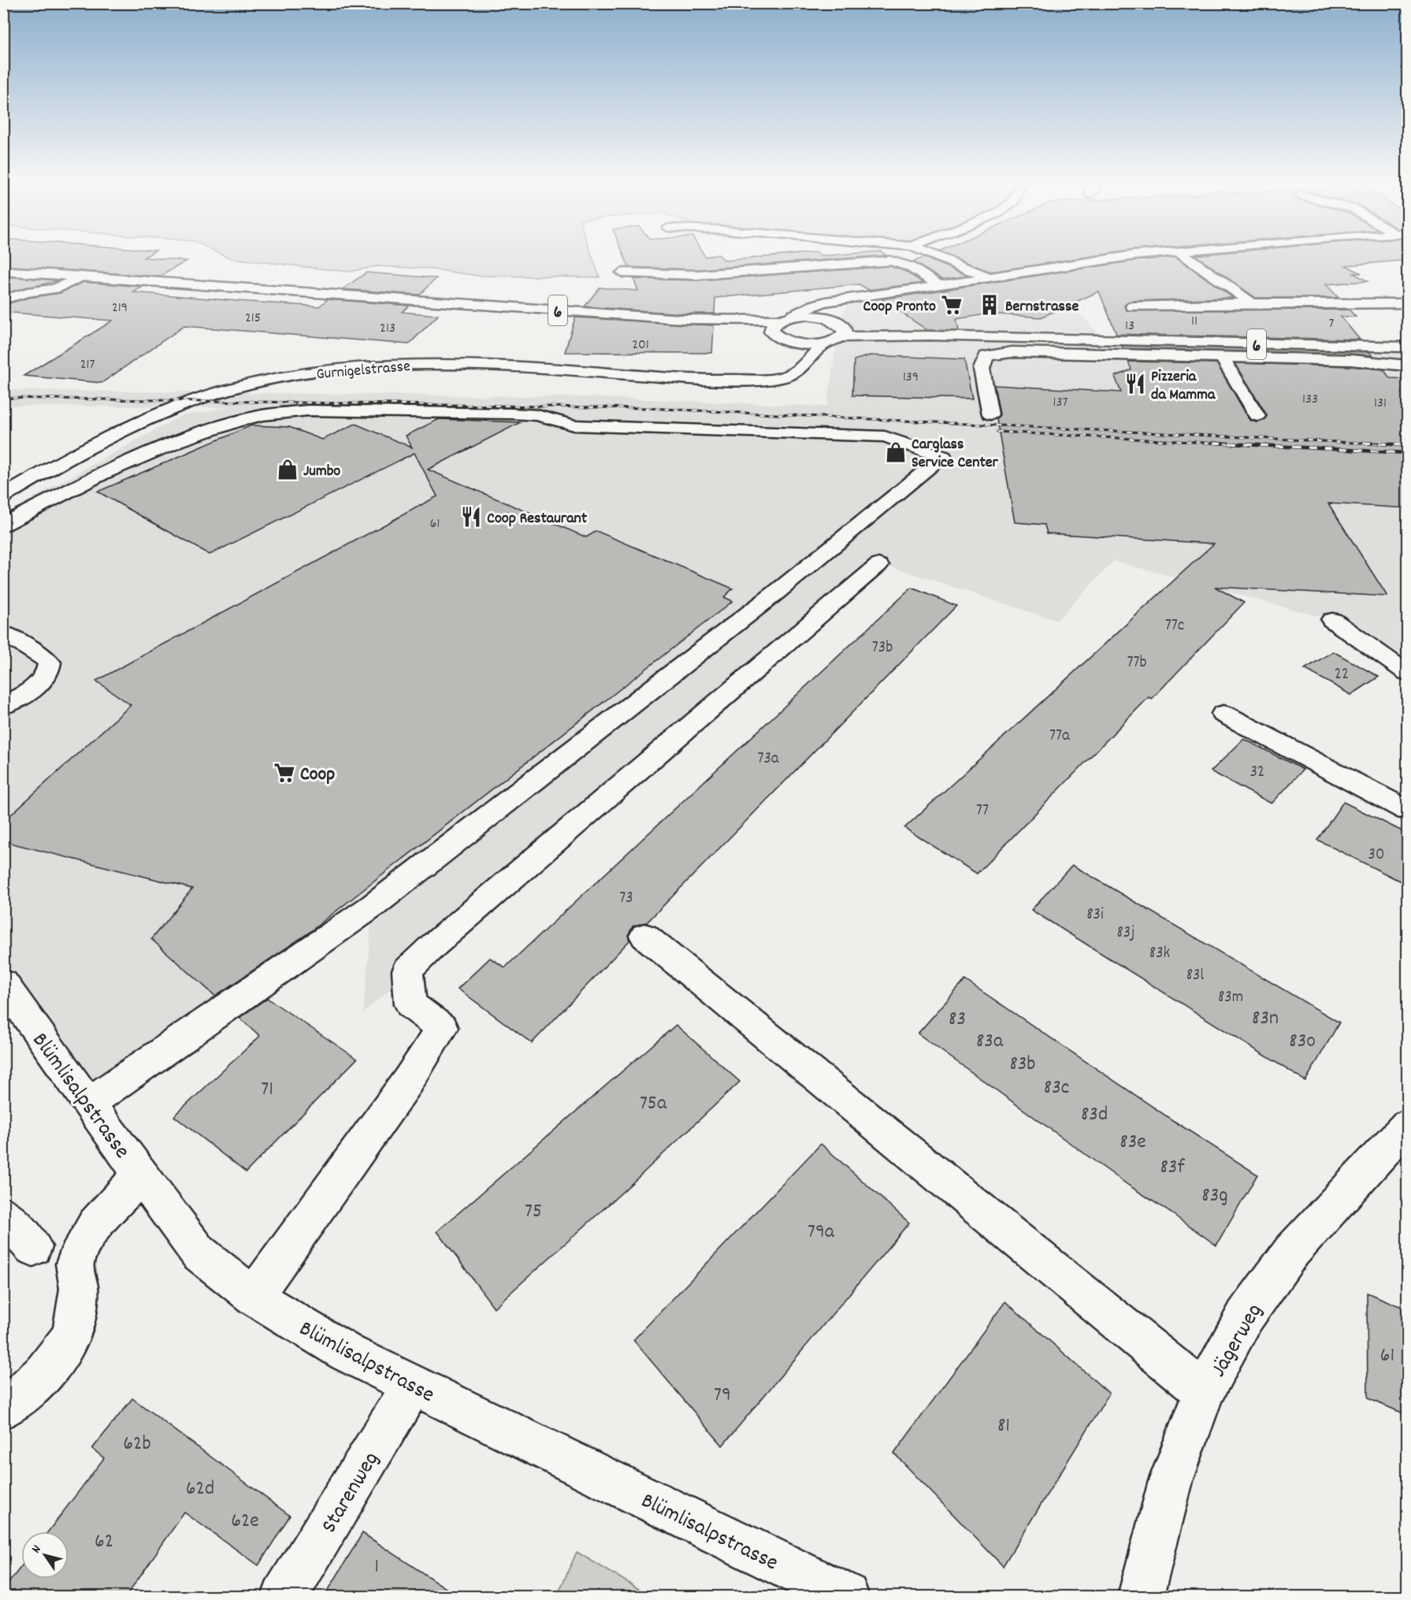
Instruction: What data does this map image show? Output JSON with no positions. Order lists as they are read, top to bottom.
{
  "streets": {
    "street": [
      "6",
      "Gurnigelstrasse",
      "Blümlisalpstrasse",
      "Jägerweg",
      "Starenweg"
    ]
  },
  "crossings": [
    ["6", "Gurnigelstrasse"],
    ["Blümlisalpstrasse", "Starenweg"]
  ],
  "places": {
    "supermarket": ["Coop Pronto", "Coop"],
    "building": ["Bernstrasse"],
    "restaurant": ["Pizzeria da Mamma", "Coop Restaurant"],
    "shop": ["Carglass Service Center", "Jumbo"]
  },
  "house_numbers": [
    "219",
    "215",
    "11",
    "7",
    "13",
    "213",
    "201",
    "217",
    "139",
    "133",
    "137",
    "131",
    "61",
    "77c",
    "73b",
    "77b",
    "22",
    "77a",
    "73a",
    "32",
    "77",
    "30",
    "73",
    "83i",
    "83j",
    "83k",
    "83l",
    "83m",
    "83n",
    "83",
    "83a",
    "83o",
    "83b",
    "83c",
    "71",
    "75a",
    "83d",
    "83e",
    "83f",
    "83g",
    "75",
    "79a",
    "61",
    "79",
    "81",
    "62b",
    "62d",
    "62e",
    "62",
    "1"
  ],
  "north": "top left"
}
